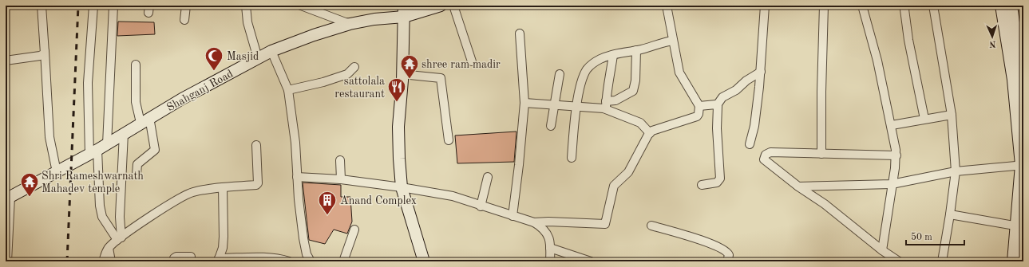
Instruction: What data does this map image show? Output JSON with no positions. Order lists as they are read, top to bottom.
{
  "streets": {
    "street": ["Shahganj Road"]
  },
  "places": {
    "mosque": ["Masjid"],
    "temple": ["shree ram madir", "Shri Rameshwarnath Mahadev temple"],
    "restaurant": ["sattolala restaurant"],
    "building": ["Anand Complex"]
  },
  "scale_bar": "50 m",
  "north": "bottom"
}
